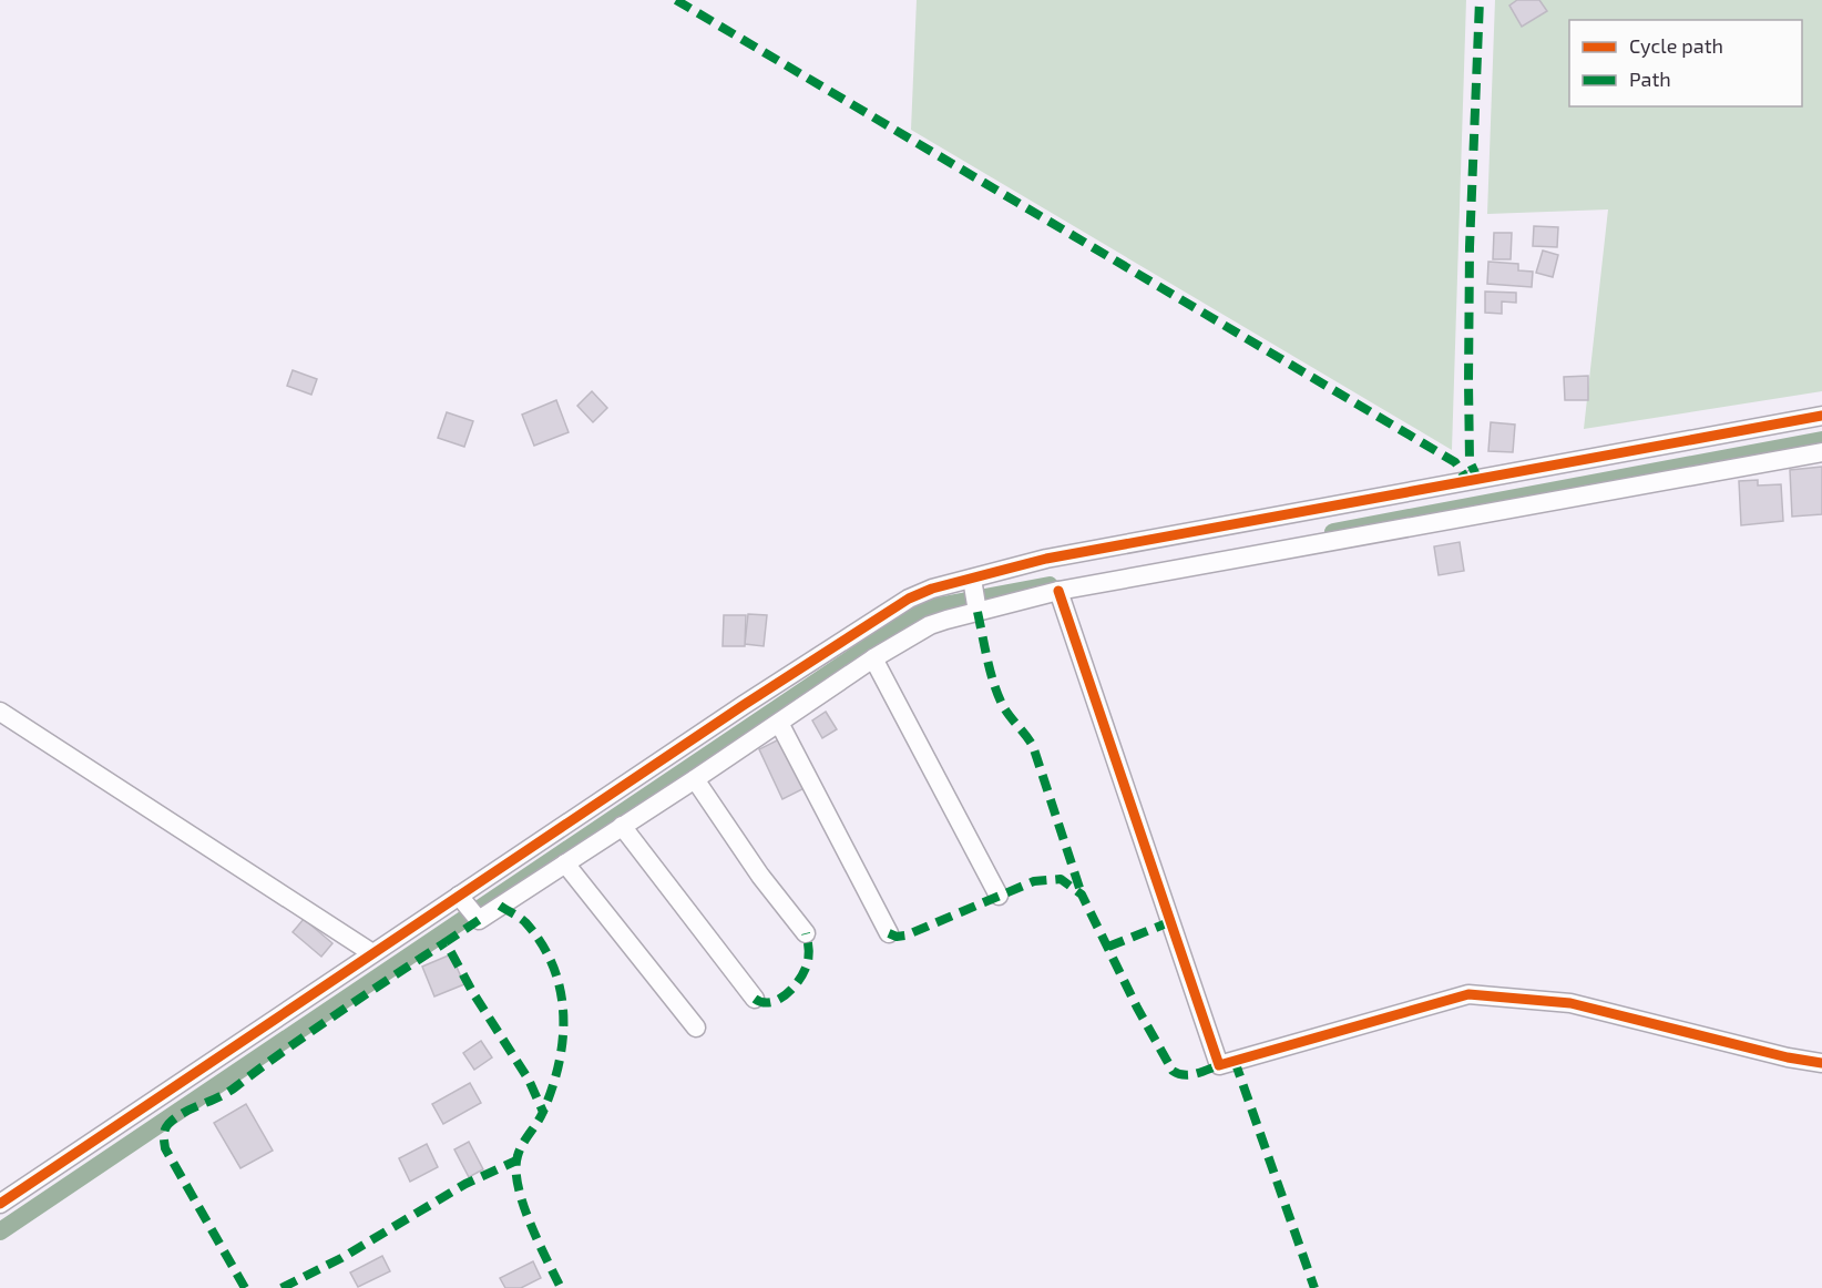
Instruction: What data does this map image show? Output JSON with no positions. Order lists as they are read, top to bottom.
{
  "legend": ["Cycle path", "Path"]
}
